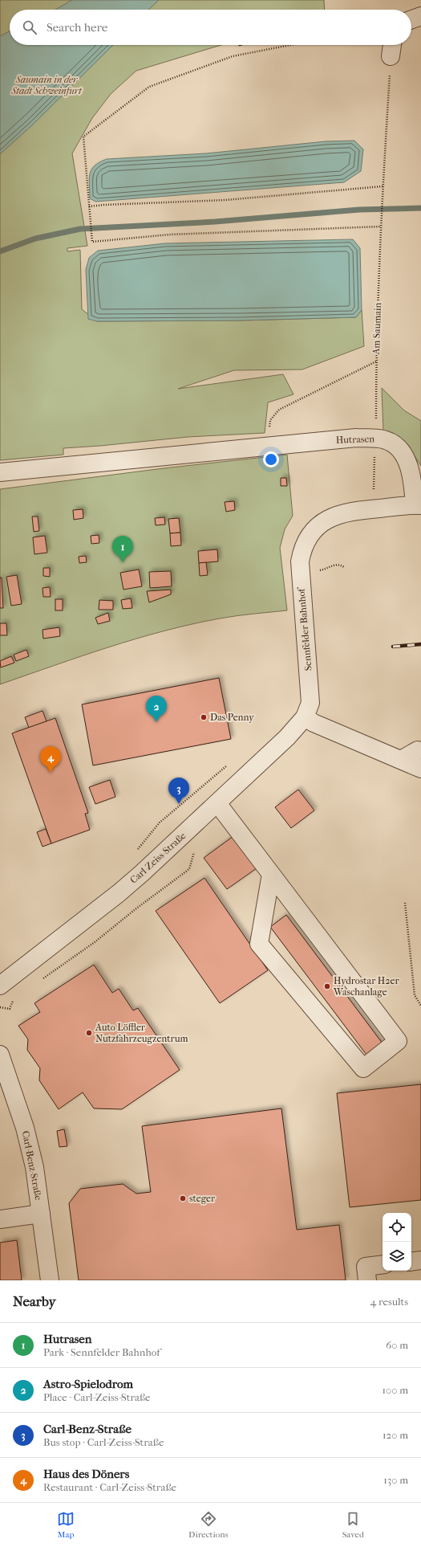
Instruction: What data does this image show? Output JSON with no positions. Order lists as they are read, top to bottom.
{
  "streets": {
    "street": [
      "Hutrasen",
      "Sennfelder Bahnhof",
      "Carl-Zeiss-Straße",
      "Carl-Benz-Straße"
    ],
    "path": ["Am Saumain"]
  },
  "crossings": [
    ["Am Saumain", "Hutrasen"],
    ["Hutrasen", "Sennfelder Bahnhof"],
    ["Sennfelder Bahnhof", "Carl-Zeiss-Straße"]
  ],
  "parks": ["Saumain in der Stadt Schweinfurt"],
  "places": [
    "Das Penny",
    "Hydrostar H2er Waschanlage",
    "Auto Löffler Nutzfahrzeugzentrum",
    "steger"
  ],
  "page": {
    "search": "Search here",
    "pins": [
      "1",
      "2",
      "4",
      "3"
    ],
    "heading": ["Nearby", "4 results"],
    "list": [
      {
        "mark": "1",
        "name": "Hutrasen",
        "note": "Park · Sennfelder Bahnhof",
        "value": "60 m"
      },
      {
        "mark": "2",
        "name": "Astro-Spielodrom",
        "note": "Place · Carl-Zeiss-Straße",
        "value": "100 m"
      },
      {
        "mark": "3",
        "name": "Carl-Benz-Straße",
        "note": "Bus stop · Carl-Zeiss-Straße",
        "value": "120 m"
      },
      {
        "mark": "4",
        "name": "Haus des Döners",
        "note": "Restaurant · Carl-Zeiss-Straße",
        "value": "130 m"
      }
    ],
    "nav": ["Map", "Directions", "Saved"]
  }
}
